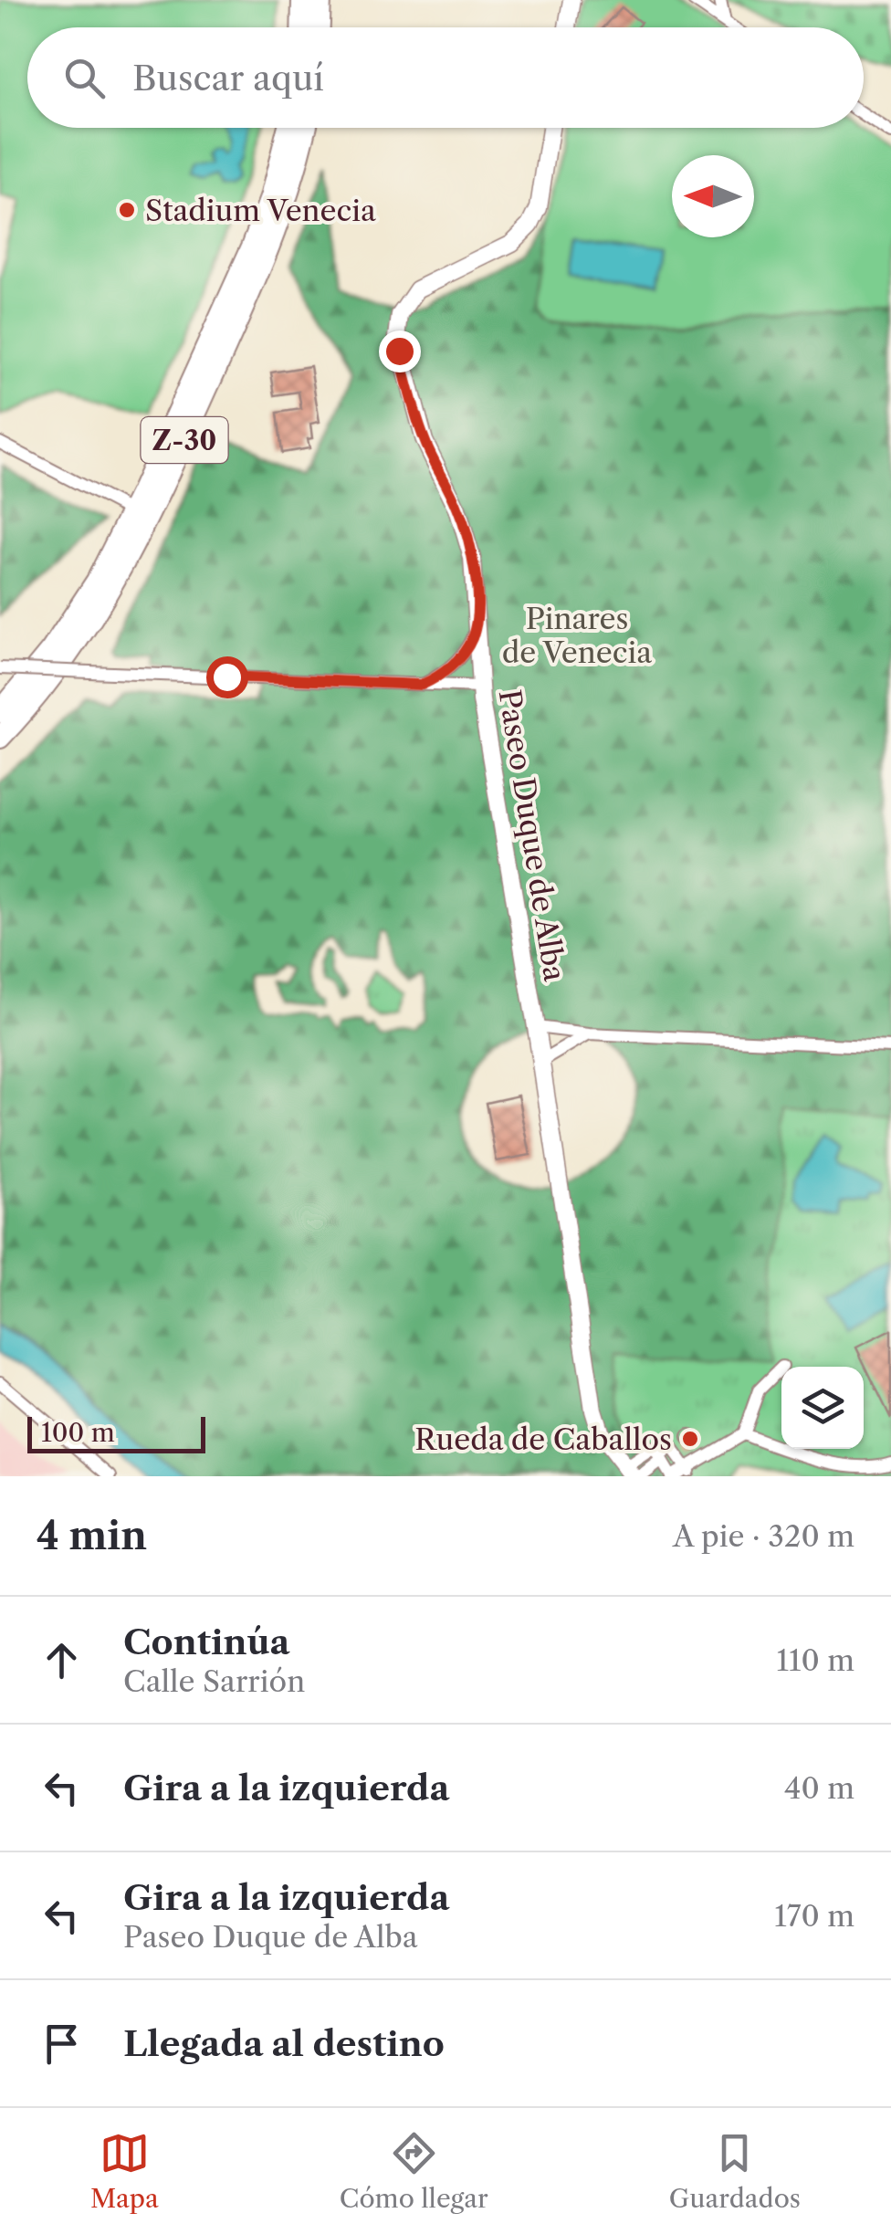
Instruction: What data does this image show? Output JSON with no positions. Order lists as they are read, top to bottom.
{
  "streets": {
    "highway": ["Z-30"],
    "street": ["Paseo Duque de Alba"]
  },
  "parks": ["Pinares de Venecia"],
  "places": ["Stadium Venecia", "Rueda de Caballos"],
  "scale_bar": "100 m",
  "north": "left",
  "page": {
    "search": "Buscar aquí",
    "scale": "100 m",
    "heading": ["4 min", "A pie · 320 m"],
    "list": [
      ["Continúa", "Calle Sarrión", "110 m"],
      ["Gira a la izquierda", "40 m"],
      ["Gira a la izquierda", "Paseo Duque de Alba", "170 m"],
      "Llegada al destino"
    ],
    "nav": ["Mapa", "Cómo llegar", "Guardados"]
  }
}
